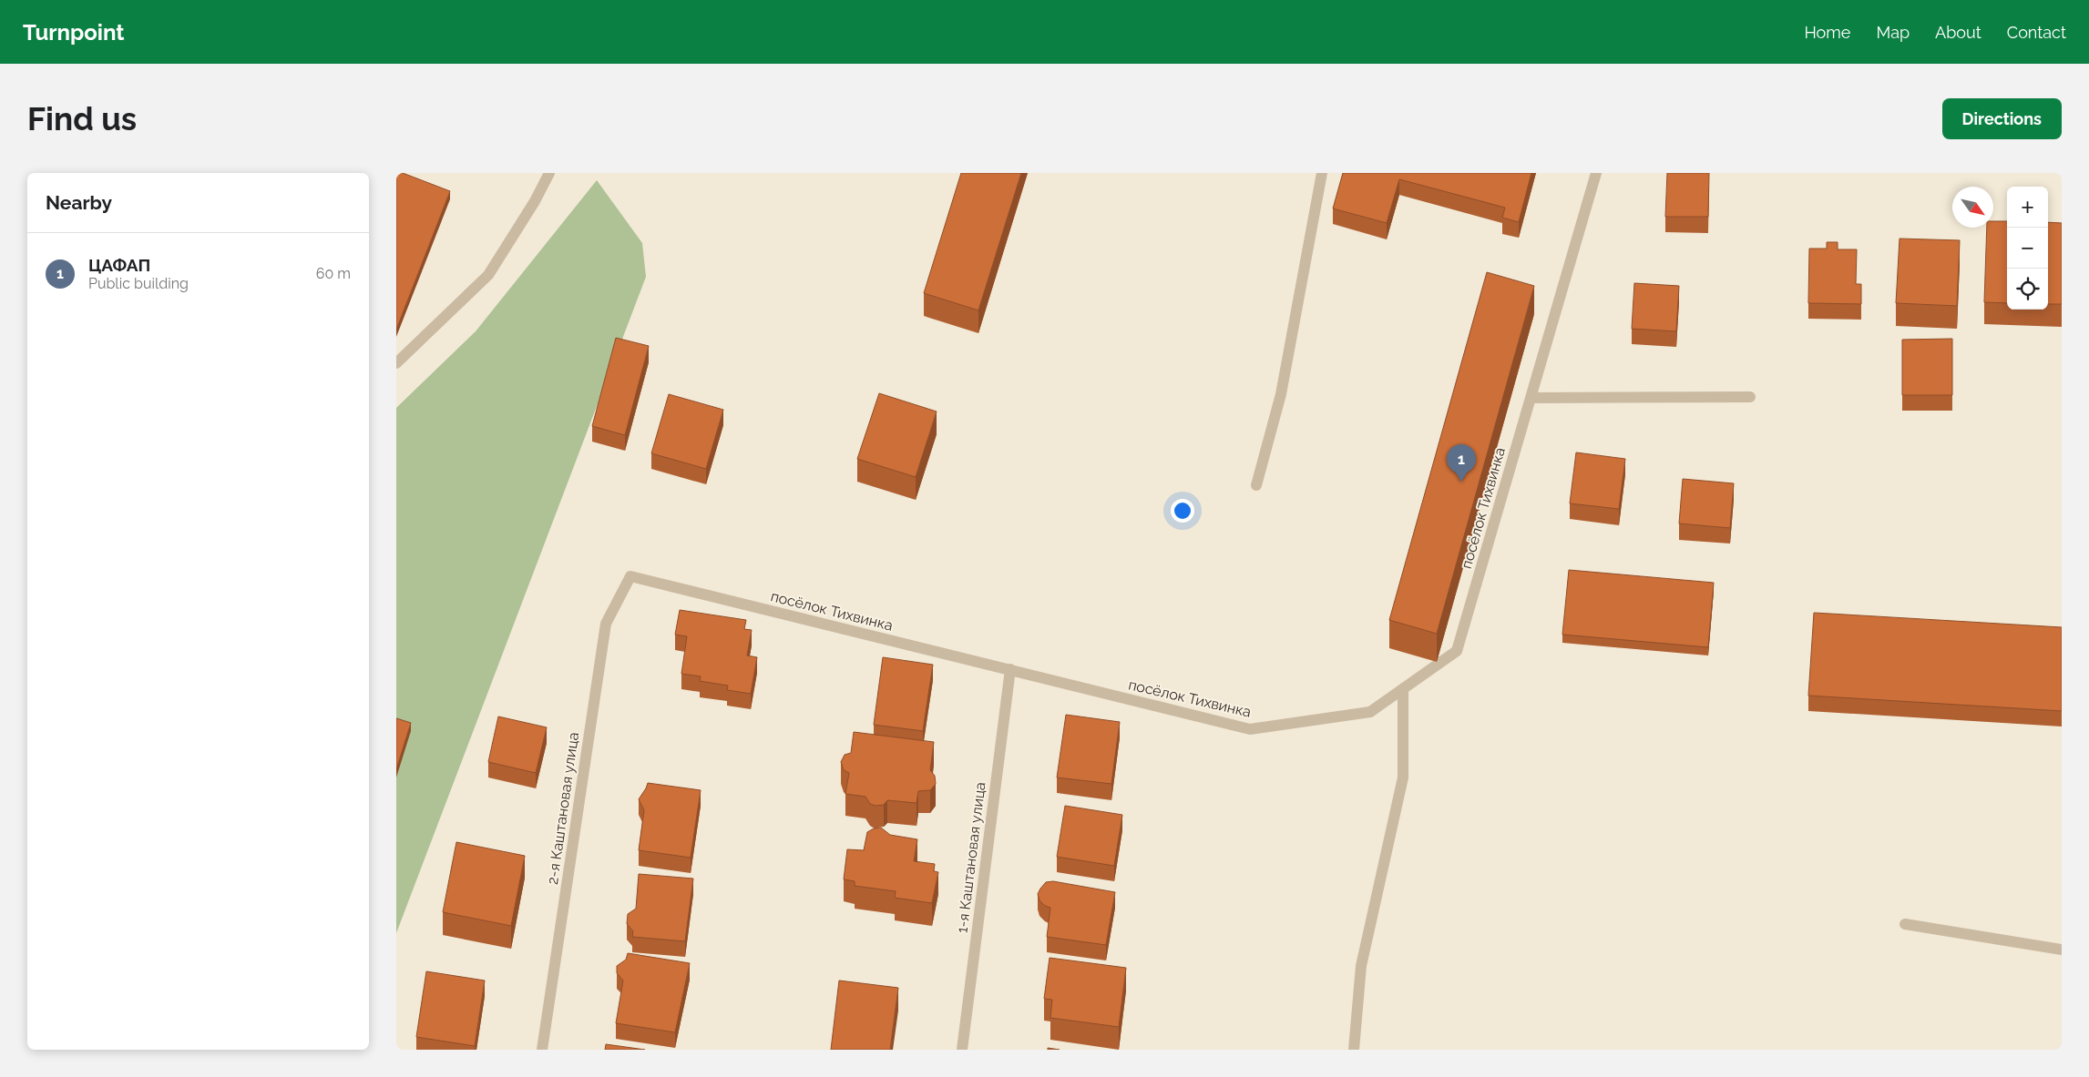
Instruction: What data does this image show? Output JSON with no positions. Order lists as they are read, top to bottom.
{
  "streets": {
    "street": ["посёлок Тихвинка", "2-я Каштановая улица", "1-я Каштановая улица"]
  },
  "crossings": [
    ["посёлок Тихвинка", "2-я Каштановая улица"],
    ["посёлок Тихвинка", "1-я Каштановая улица"]
  ],
  "north": "bottom right",
  "page": {
    "header": "Turnpoint",
    "nav": [
      "Home",
      "Map",
      "About",
      "Contact"
    ],
    "buttons": "Directions",
    "title": "Find us",
    "heading": "Nearby",
    "map_buttons": ["+", "−"],
    "list": [
      {
        "mark": "1",
        "name": "ЦАФАП",
        "note": "Public building",
        "value": "60 m"
      }
    ],
    "pins": "1"
  }
}
